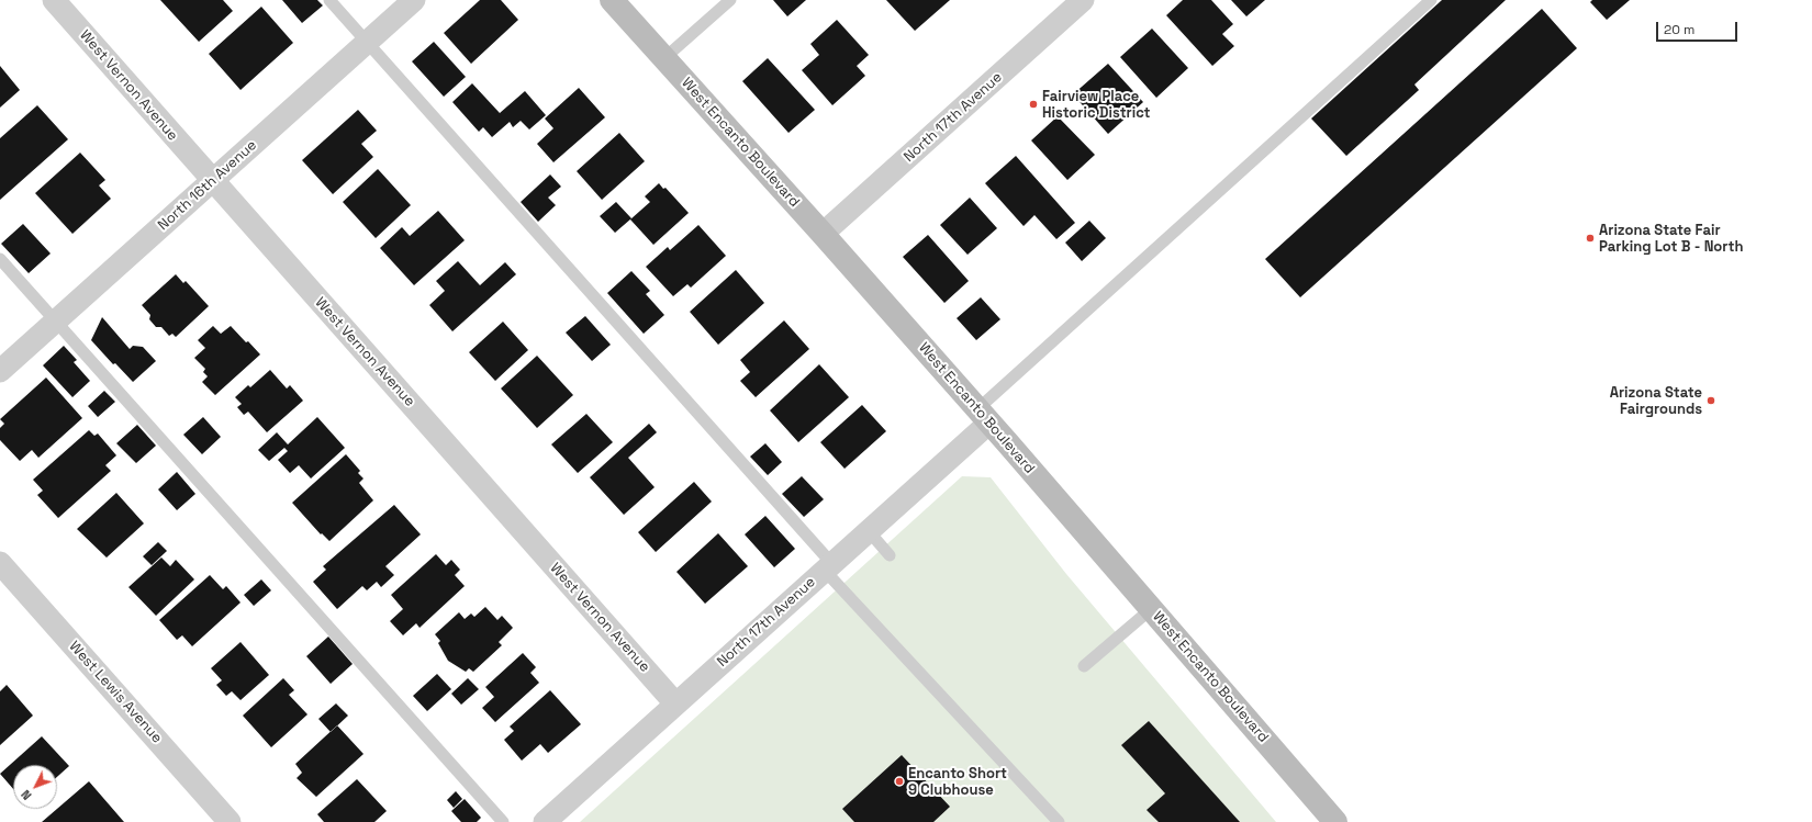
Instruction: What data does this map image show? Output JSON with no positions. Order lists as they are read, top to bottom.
{
  "streets": {
    "street": [
      "West Vernon Avenue",
      "North 17th Avenue",
      "West Encanto Boulevard",
      "North 16th Avenue",
      "West Lewis Avenue"
    ]
  },
  "crossings": [
    ["West Vernon Avenue", "North 17th Avenue"],
    ["West Vernon Avenue", "North 16th Avenue"],
    ["North 17th Avenue", "West Encanto Boulevard"]
  ],
  "places": [
    "Fairview Place Historic District",
    "Arizona State Fair Parking Lot B - North",
    "Arizona State Fairgrounds",
    "Encanto Short 9 Clubhouse"
  ],
  "scale_bar": "20 m",
  "north": "bottom left"
}
